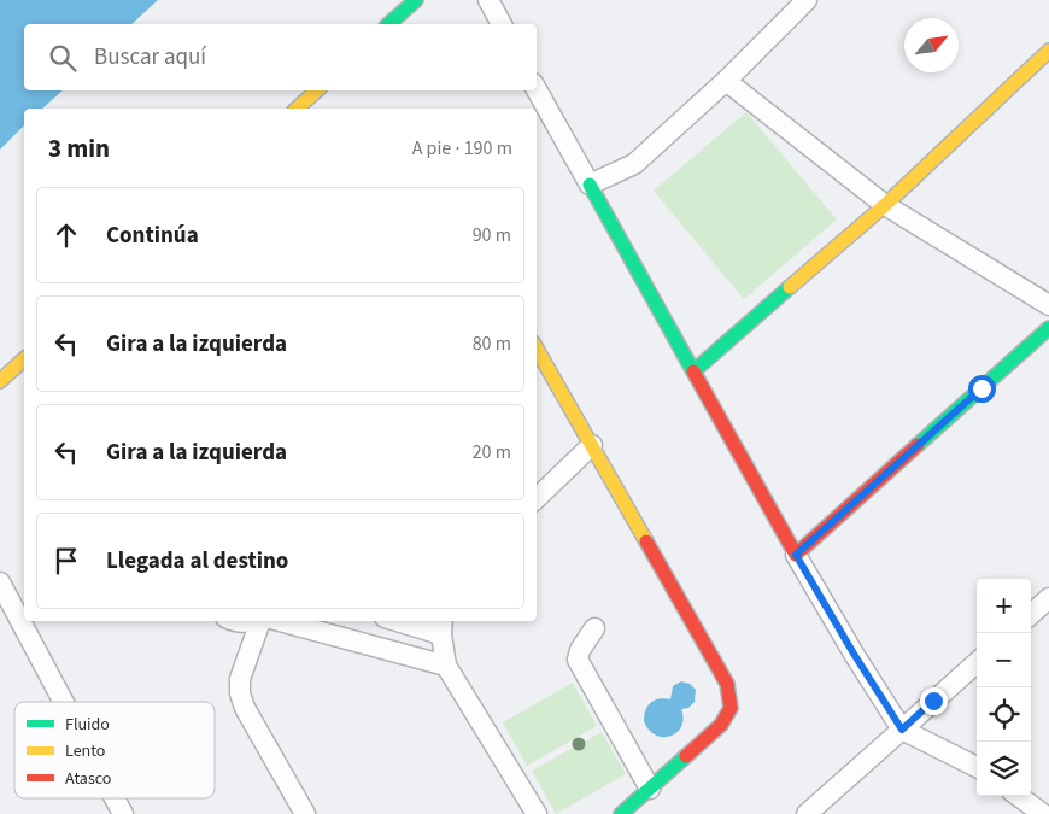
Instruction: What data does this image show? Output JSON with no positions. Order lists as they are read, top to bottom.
{
  "legend": ["Fluido", "Lento", "Atasco"],
  "north": "top right",
  "page": {
    "search": "Buscar aquí",
    "heading": ["3 min", "A pie · 190 m"],
    "list": [
      ["Continúa", "90 m"],
      ["Gira a la izquierda", "80 m"],
      ["Gira a la izquierda", "20 m"],
      "Llegada al destino"
    ],
    "map_buttons": ["+", "−"]
  }
}
